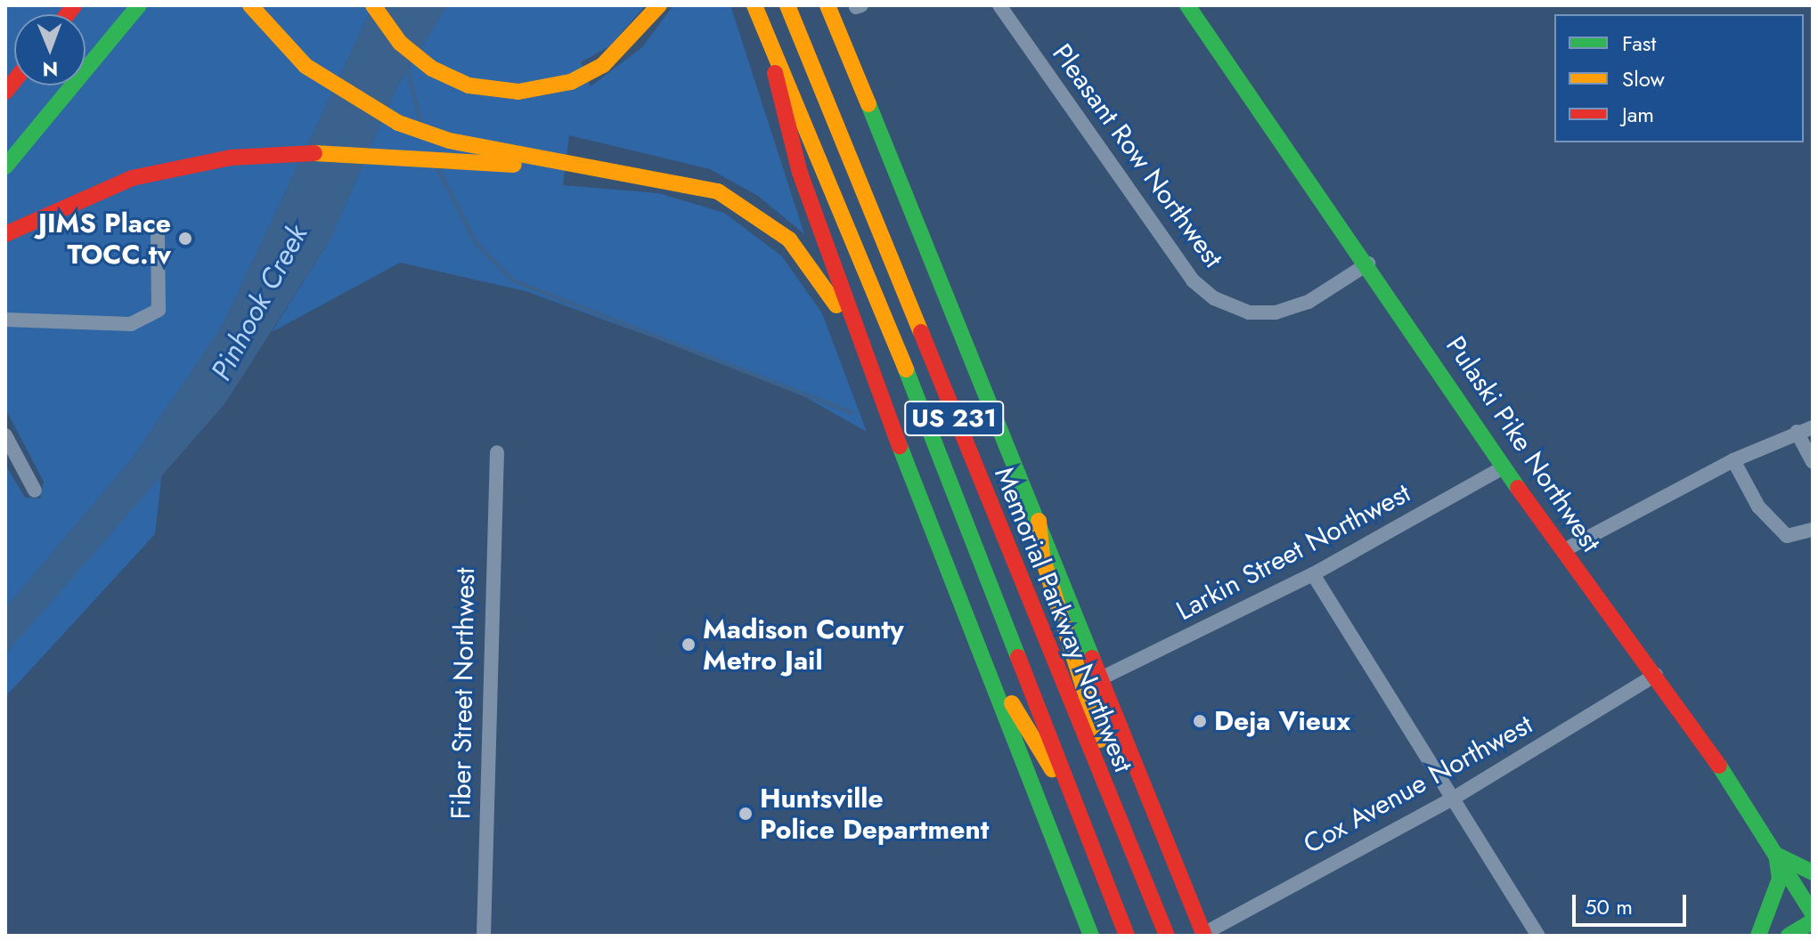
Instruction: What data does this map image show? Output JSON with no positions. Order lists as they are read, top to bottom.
{
  "streets": {
    "main road": ["US 231", "Pulaski Pike Northwest", "Memorial Parkway Northwest"],
    "street": [
      "Pleasant Row Northwest",
      "Larkin Street Northwest",
      "Fiber Street Northwest",
      "Cox Avenue Northwest"
    ]
  },
  "crossings": [
    ["Pleasant Row Northwest", "Pulaski Pike Northwest"],
    ["Pulaski Pike Northwest", "Larkin Street Northwest"],
    ["Pulaski Pike Northwest", "Cox Avenue Northwest"]
  ],
  "water": ["Pinhook Creek"],
  "places": [
    "JIMS Place TOCC.tv",
    "Madison County Metro Jail",
    "Deja Vieux",
    "Huntsville Police Department"
  ],
  "legend": ["Fast", "Slow", "Jam"],
  "scale_bar": "50 m",
  "north": "bottom"
}
